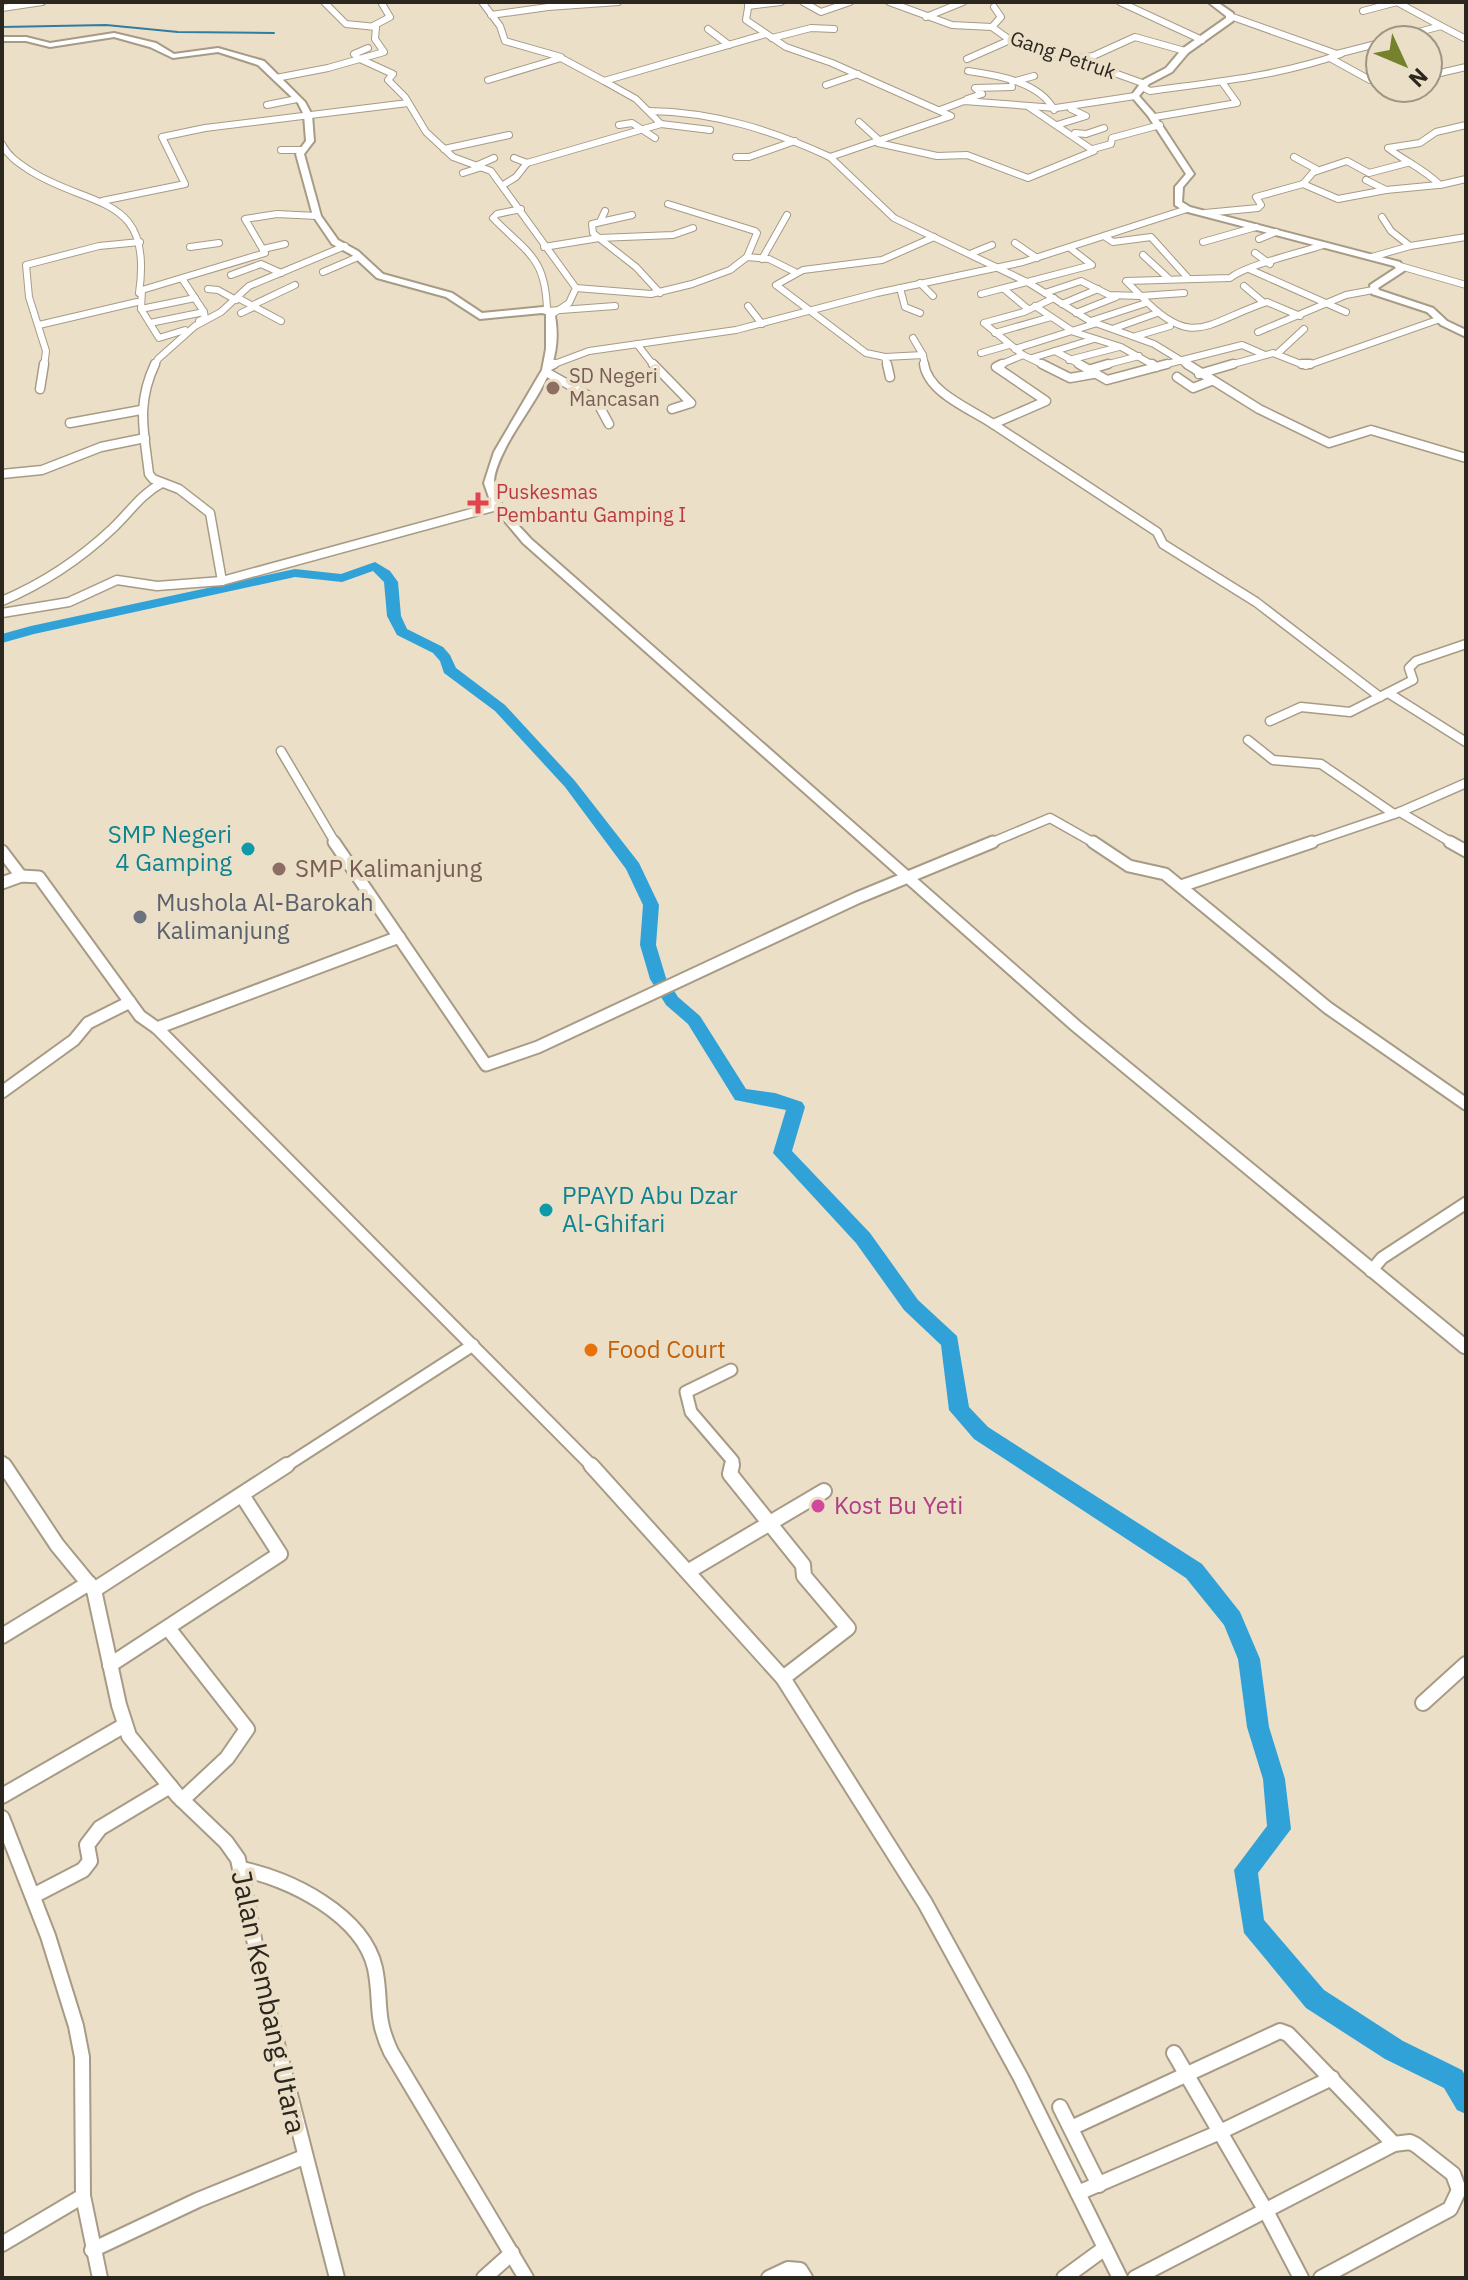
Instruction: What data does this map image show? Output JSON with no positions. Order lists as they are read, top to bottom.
{
  "streets": {
    "street": ["Gang Petruk", "Jalan Kembang Utara"]
  },
  "places": {
    "other": [
      "SD Negeri Mancasan",
      "SMP Negeri 4 Gamping",
      "SMP Kalimanjung",
      "Mushola Al-Barokah Kalimanjung",
      "PPAYD Abu Dzar Al-Ghifari",
      "Food Court",
      "Kost Bu Yeti"
    ],
    "health": ["Puskesmas Pembantu Gamping I"]
  },
  "north": "bottom right"
}
